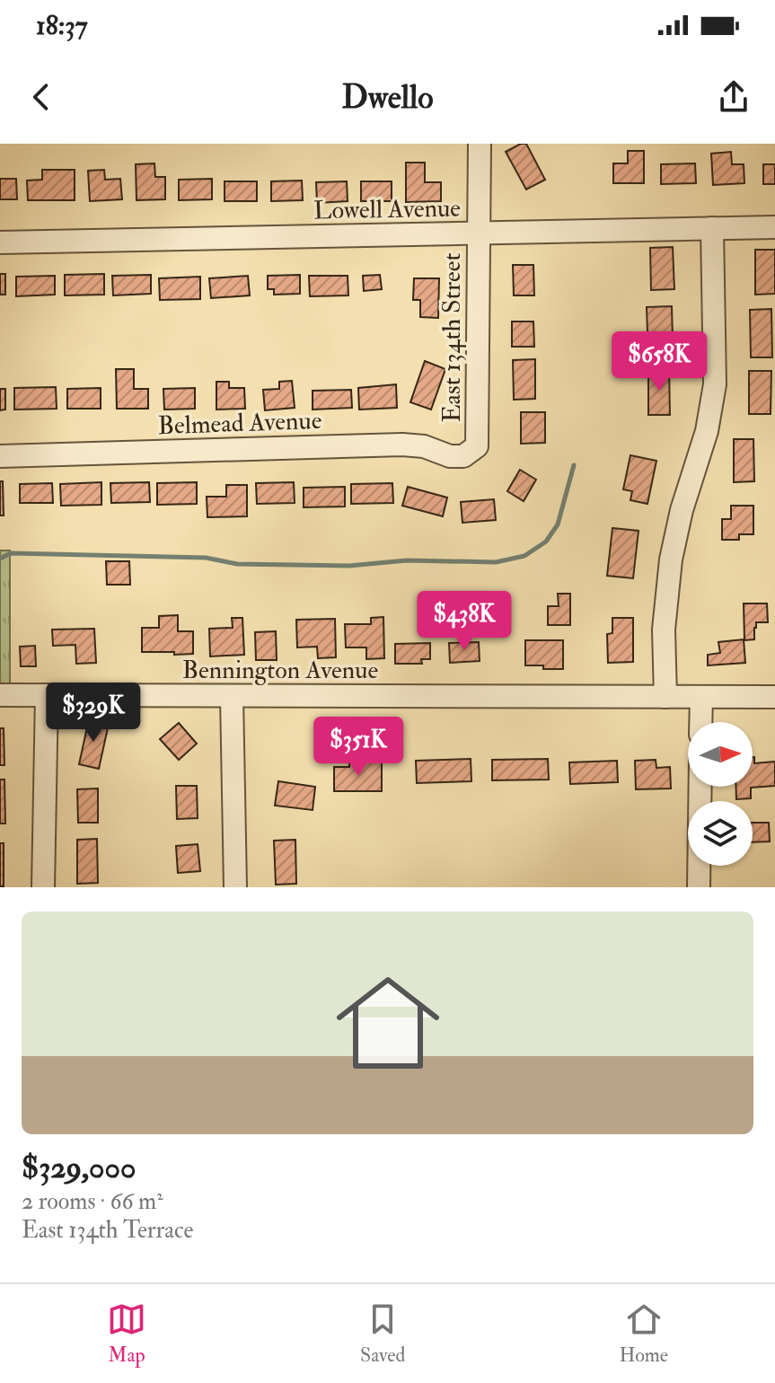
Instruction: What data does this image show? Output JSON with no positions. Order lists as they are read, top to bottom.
{
  "streets": {
    "street": [
      "Lowell Avenue",
      "East 134th Street",
      "Belmead Avenue",
      "Bennington Avenue"
    ]
  },
  "crossings": [
    ["Lowell Avenue", "East 134th Street"],
    ["East 134th Street", "Belmead Avenue"]
  ],
  "north": "right",
  "page": {
    "status": "18:37",
    "header": "Dwello",
    "price": [
      "$658K",
      "$438K",
      "$329K",
      "$351K"
    ],
    "list": [
      {
        "name": "$329,000",
        "note": "2 rooms · 66 m² · East 134th Terrace"
      }
    ],
    "tabs": ["Map", "Saved", "Home"]
  }
}
